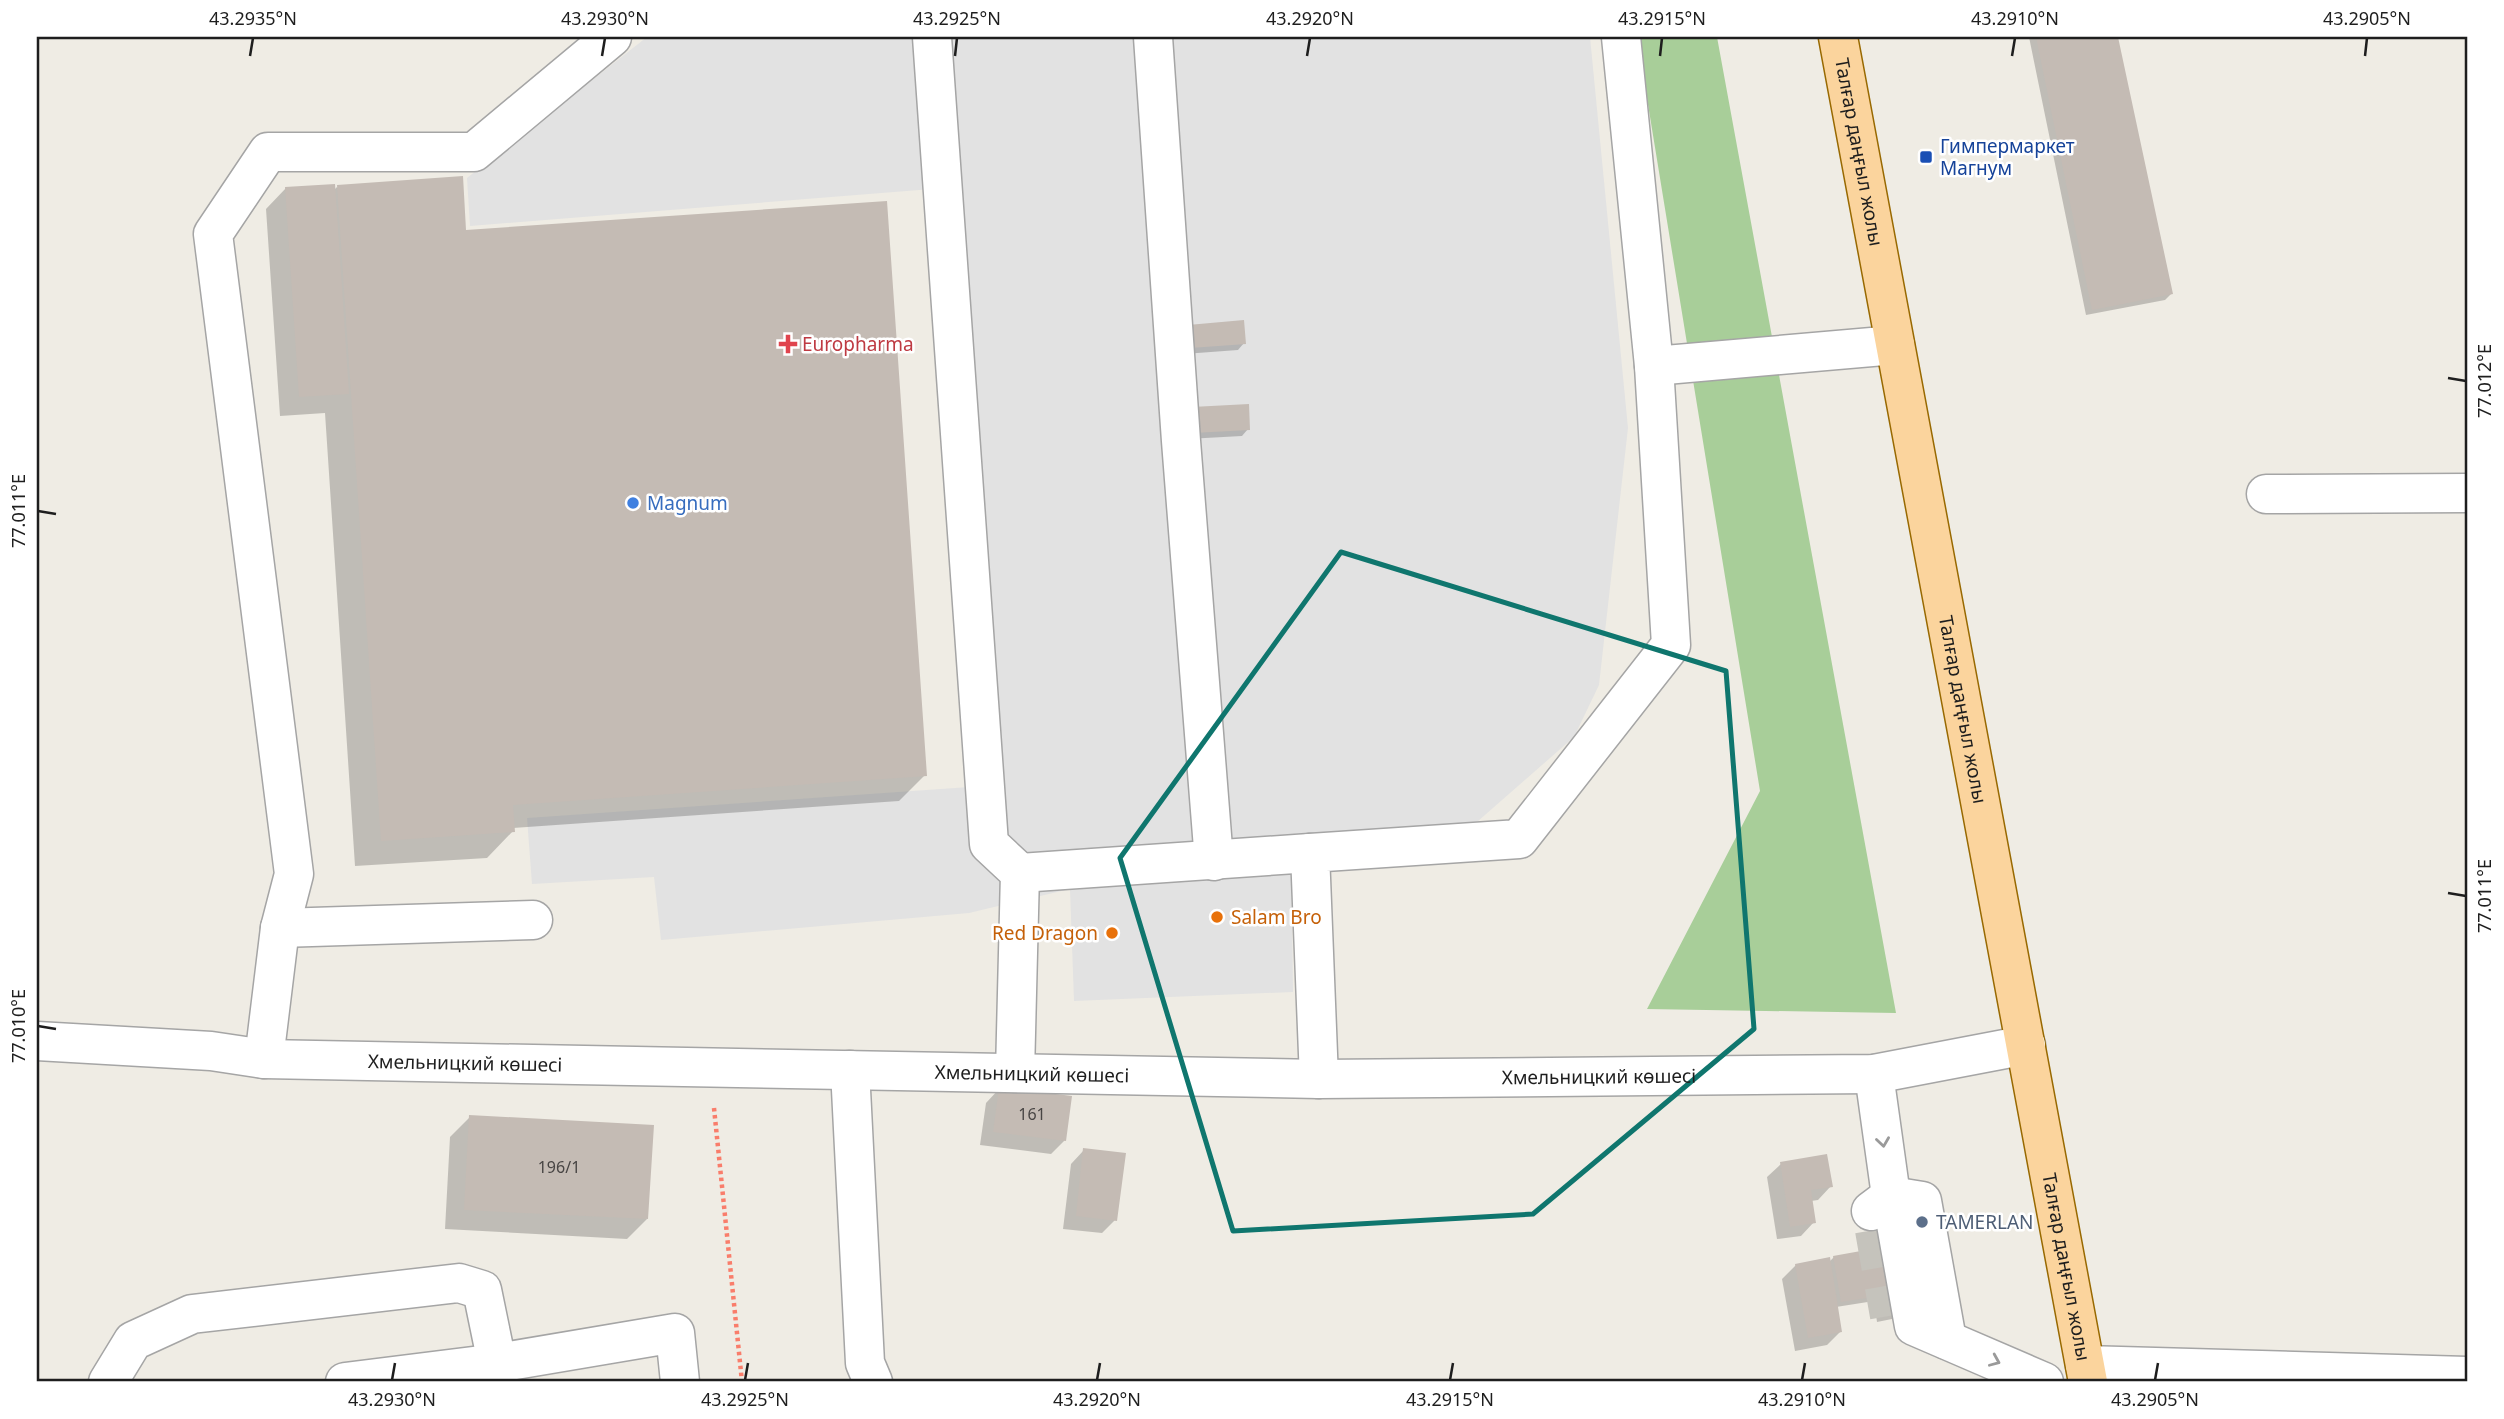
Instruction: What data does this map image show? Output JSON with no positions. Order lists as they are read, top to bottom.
{
  "streets": {
    "main road": ["Талғар даңғыл жолы"],
    "street": ["Хмельницкий көшесі"]
  },
  "crossings": [
    ["Талғар даңғыл жолы", "Хмельницкий көшесі"]
  ],
  "places": {
    "transit": ["Гимпермаркет Магнум"],
    "health": ["Europharma"],
    "other": [
      "Magnum",
      "Salam Bro",
      "Red Dragon",
      "TAMERLAN"
    ]
  },
  "house_numbers": ["161", "196/1"],
  "coordinates": [
    "43.2935°N",
    "43.2930°N",
    "43.2925°N",
    "43.2920°N",
    "43.2915°N",
    "43.2910°N",
    "43.2905°N",
    "77.012°E",
    "77.011°E",
    "77.010°E"
  ]
}
